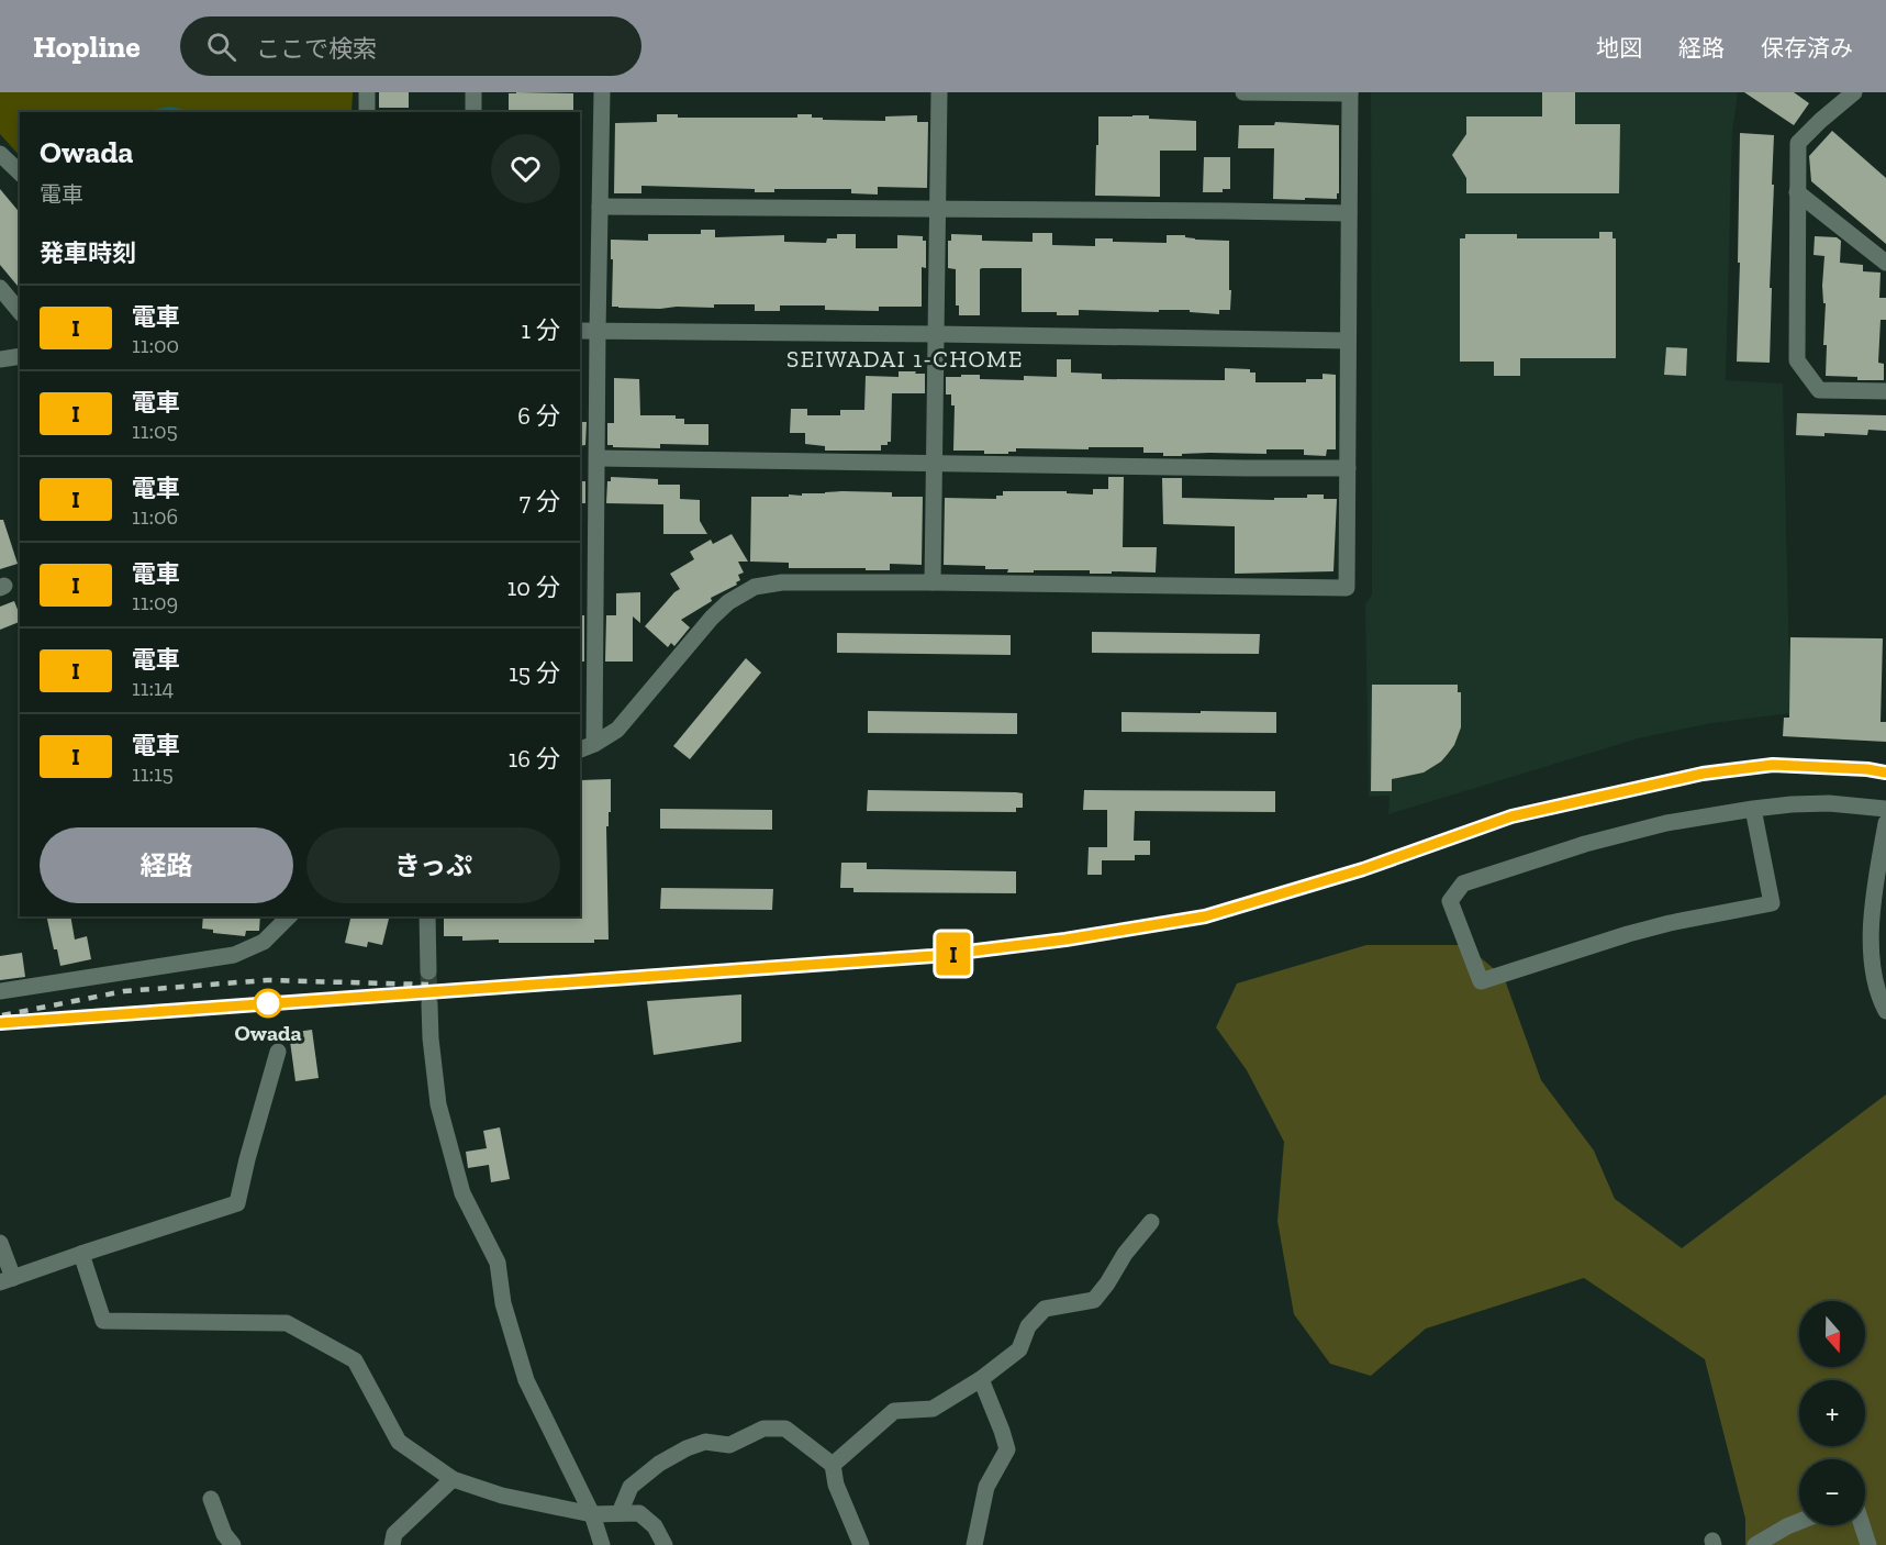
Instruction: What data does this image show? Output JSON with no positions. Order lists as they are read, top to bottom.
{
  "districts": ["SEIWADAI 1-CHOME"],
  "places": ["Owada"],
  "north": "bottom",
  "page": {
    "header": "Hopline",
    "search": "ここで検索",
    "nav": ["地図", "経路", "保存済み"],
    "on_map": "I",
    "heading": [
      ["Owada", "電車"],
      "発車時刻"
    ],
    "list": [
      {
        "mark": "I",
        "name": "電車",
        "note": "11:00",
        "value": "1 分"
      },
      {
        "mark": "I",
        "name": "電車",
        "note": "11:05",
        "value": "6 分"
      },
      {
        "mark": "I",
        "name": "電車",
        "note": "11:06",
        "value": "7 分"
      },
      {
        "mark": "I",
        "name": "電車",
        "note": "11:09",
        "value": "10 分"
      },
      {
        "mark": "I",
        "name": "電車",
        "note": "11:14",
        "value": "15 分"
      },
      {
        "mark": "I",
        "name": "電車",
        "note": "11:15",
        "value": "16 分"
      }
    ],
    "buttons": ["経路", "きっぷ"],
    "map_buttons": ["+", "−"]
  }
}
